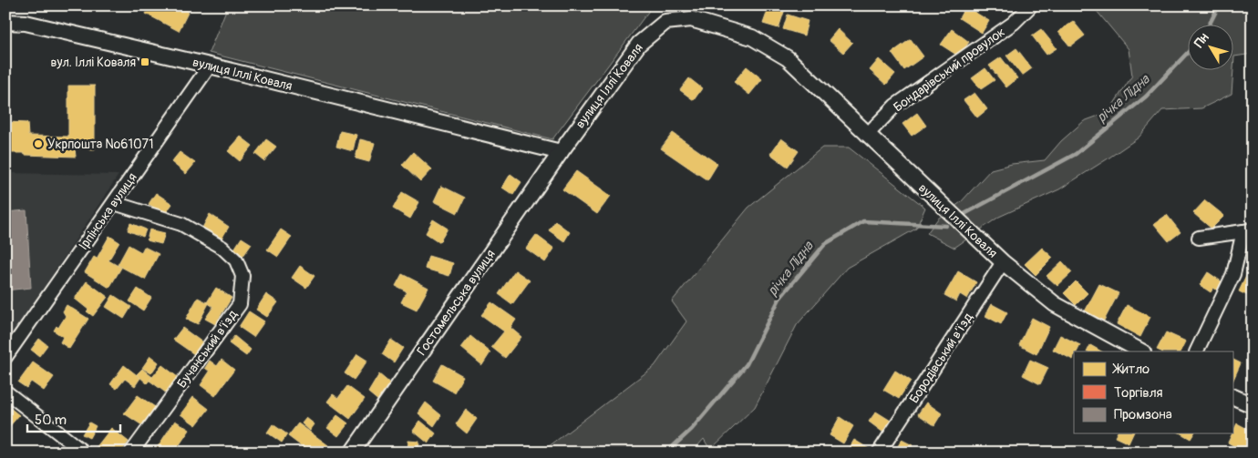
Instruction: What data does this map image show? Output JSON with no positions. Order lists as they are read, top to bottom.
{
  "streets": {
    "main road": ["вулиця Іллі Коваля", "Гостомельська вулиця"],
    "street": [
      "Бондарівський провулок",
      "Ірпінська вулиця",
      "Бучанський в'їзд",
      "Бородівський в’їзд"
    ]
  },
  "crossings": [
    ["Бондарівський провулок", "вулиця Іллі Коваля"],
    ["вулиця Іллі Коваля", "Ірпінська вулиця"],
    ["вулиця Іллі Коваля", "Гостомельська вулиця"],
    ["вулиця Іллі Коваля", "Бородівський в’їзд"],
    ["Ірпінська вулиця", "Бучанський в'їзд"]
  ],
  "water": ["річка Лідна"],
  "places": {
    "transit": ["вул. Іллі Коваля"],
    "other": ["Укрпошта №61071"]
  },
  "legend": ["Житло", "Торгівля", "Промзона"],
  "scale_bar": "50 m",
  "north": "top left"
}
